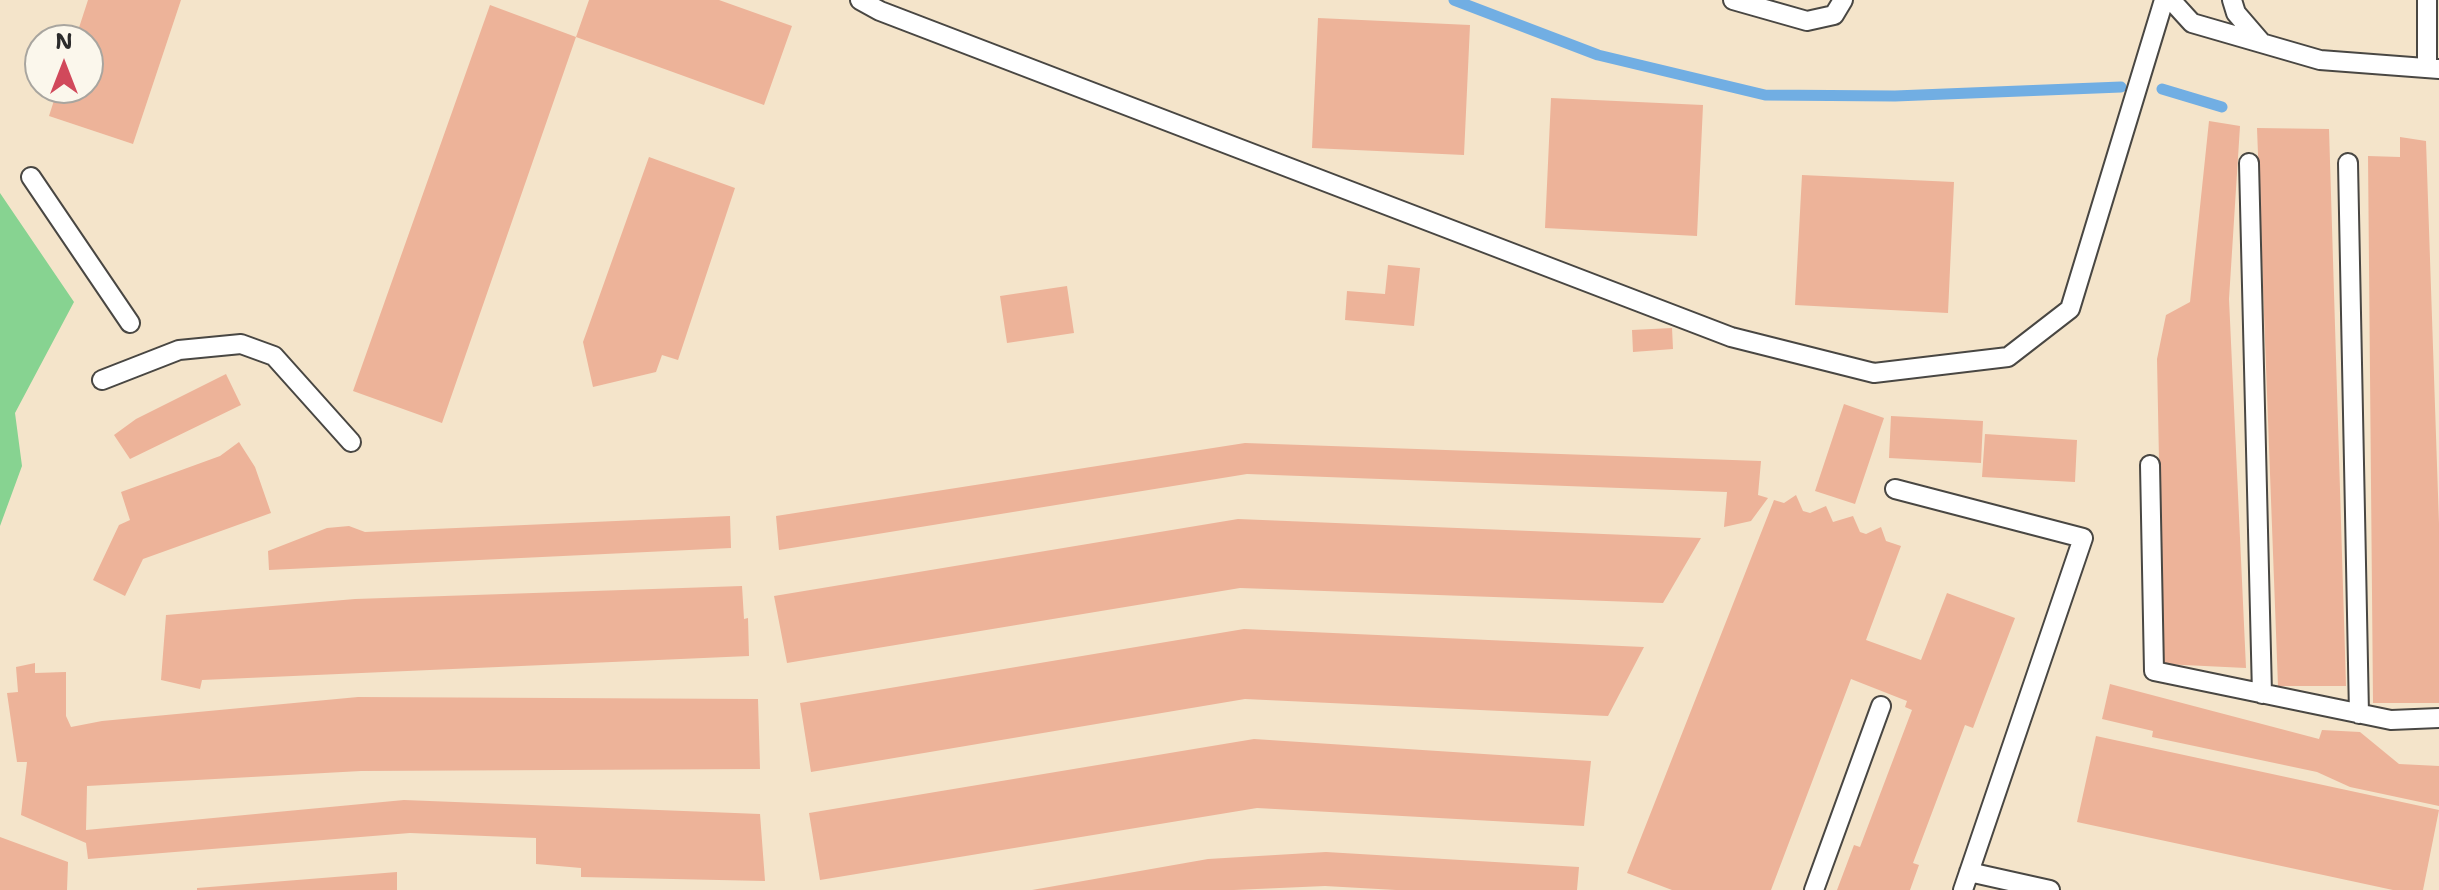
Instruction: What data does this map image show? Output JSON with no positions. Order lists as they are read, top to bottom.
{
  "north": "top"
}
